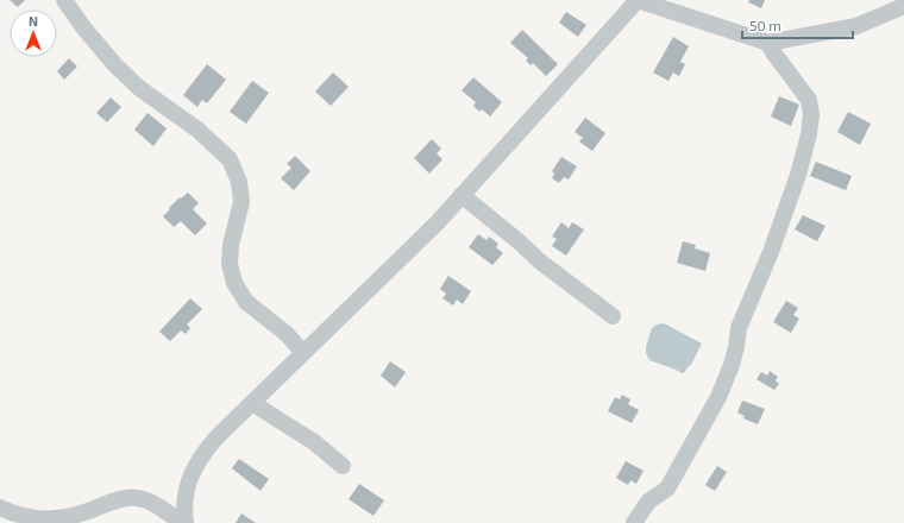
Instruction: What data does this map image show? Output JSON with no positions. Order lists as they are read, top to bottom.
{
  "scale_bar": "50 m",
  "north": "top"
}
